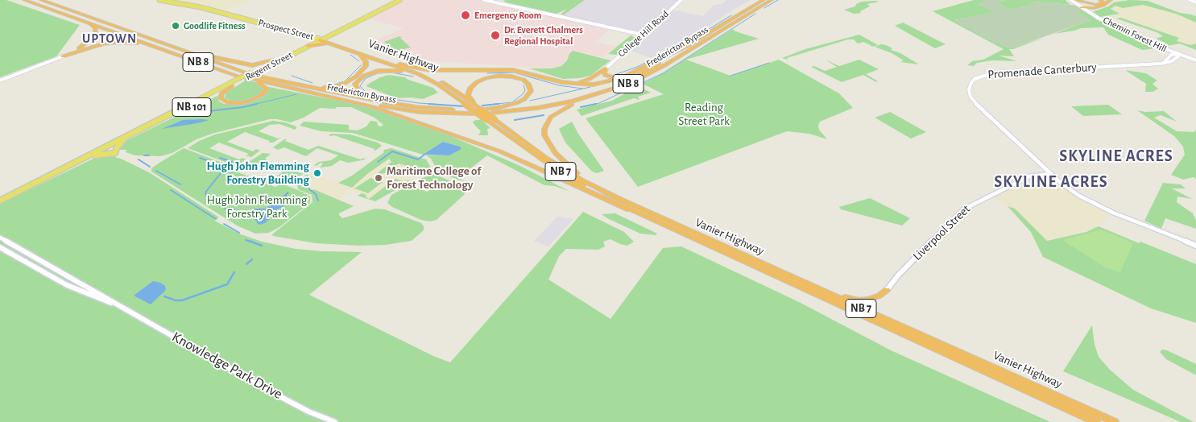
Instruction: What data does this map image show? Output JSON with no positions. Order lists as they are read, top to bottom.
{
  "streets": {
    "highway": [
      "Fredericton Bypass",
      "Vanier Highway",
      "NB 8",
      "NB 7"
    ],
    "main road": ["Prospect Street", "Regent Street", "NB 101"],
    "street": [
      "College Hill Road",
      "Chemin Forest Hill",
      "Promenade Canterbury",
      "Liverpool Street",
      "Knowledge Park Drive"
    ]
  },
  "crossings": [
    ["Prospect Street", "Vanier Highway"],
    ["Prospect Street", "Regent Street"],
    ["Chemin Forest Hill", "Promenade Canterbury"],
    ["Fredericton Bypass", "Regent Street"],
    ["Vanier Highway", "Regent Street"],
    ["Promenade Canterbury", "Liverpool Street"]
  ],
  "districts": ["UPTOWN", "SKYLINE ACRES", "SKYLINE ACRES"],
  "parks": ["Reading Street Park", "Hugh John Flemming Forestry Park"],
  "places": [
    "Emergency Room",
    "Goodlife Fitness",
    "Dr. Everett Chalmers Regional Hospital",
    "Hugh John Flemming Forestry Building",
    "Maritime College of Forest Technology"
  ]
}
